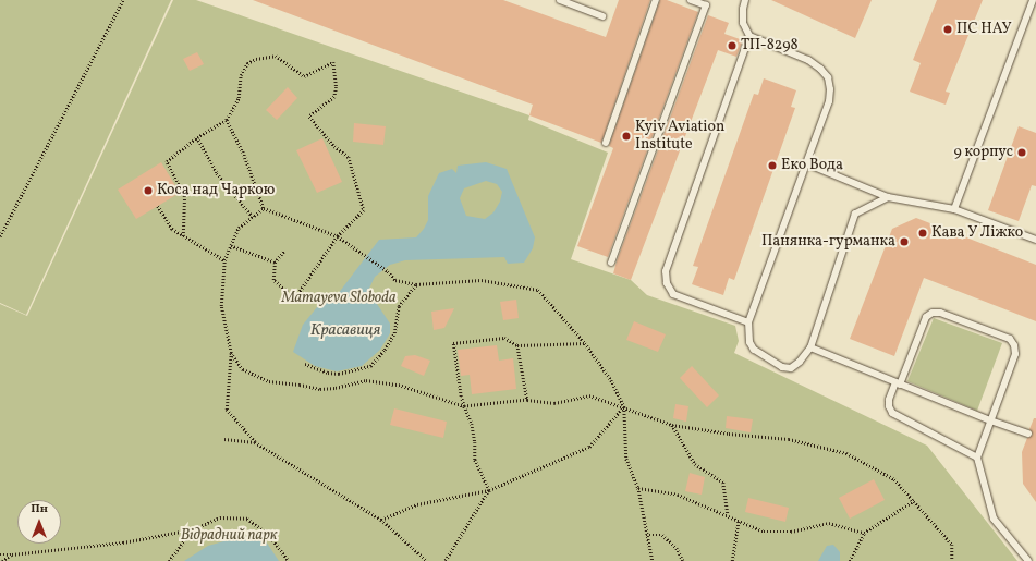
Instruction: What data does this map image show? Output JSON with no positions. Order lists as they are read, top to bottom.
{
  "water": ["Красавиця"],
  "parks": ["Mamayeva Sloboda", "Відрадний парк"],
  "places": [
    "ПС НАУ",
    "ТП-8298",
    "Kyiv Aviation Institute",
    "9 корпус",
    "Еко Вода",
    "Коса над Чаркою",
    "Кава У Ліжко",
    "Панянка-гурманка"
  ],
  "north": "top"
}
